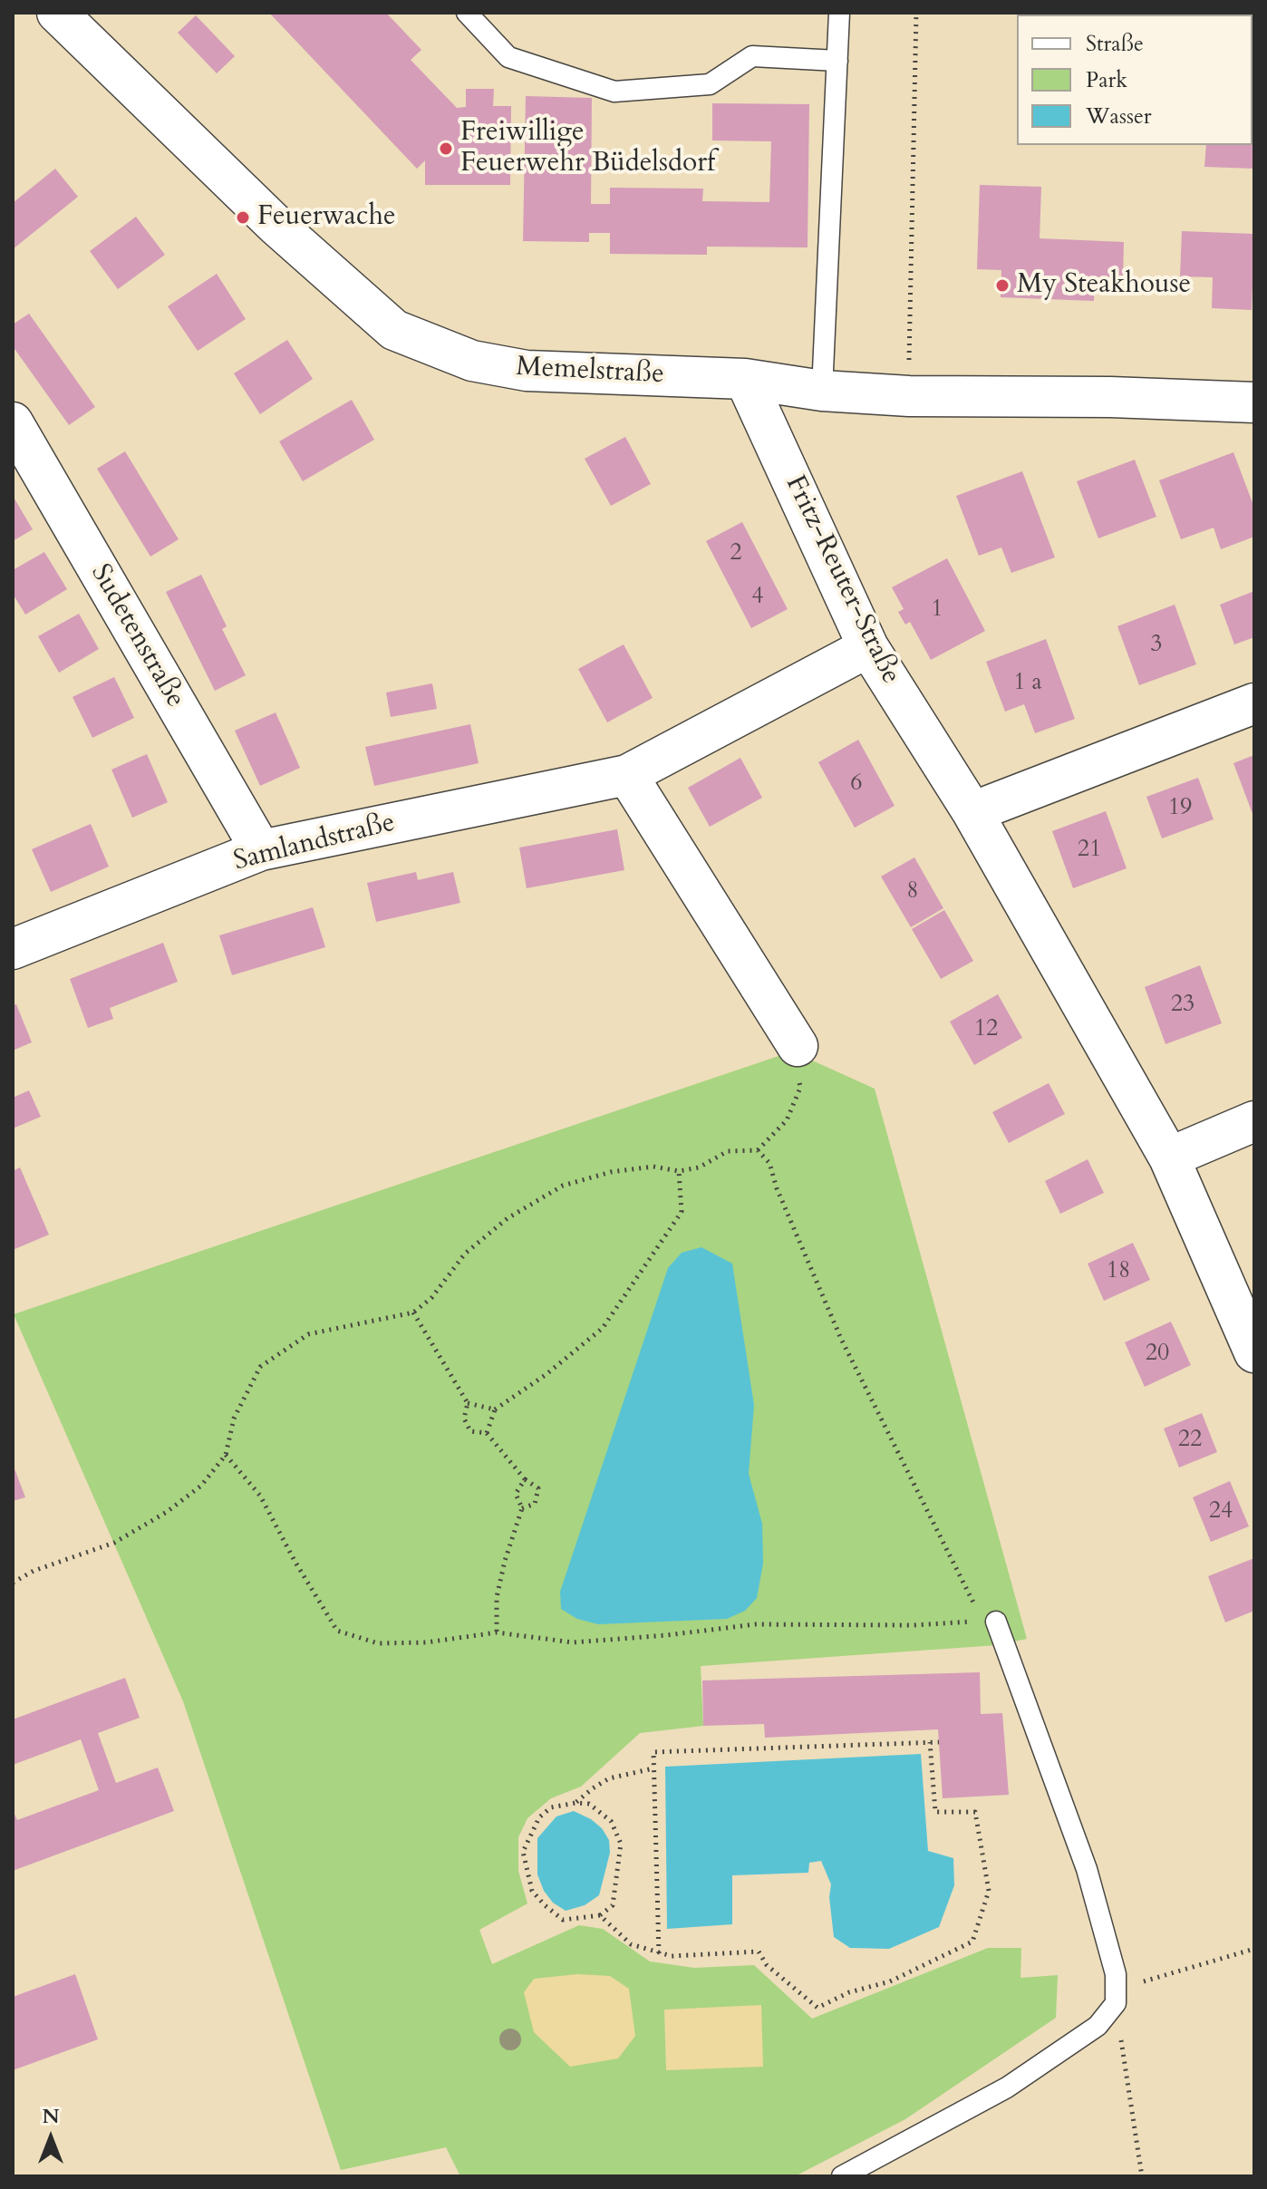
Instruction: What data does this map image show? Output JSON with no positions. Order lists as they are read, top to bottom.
{
  "streets": {
    "street": [
      "Memelstraße",
      "Fritz-Reuter-Straße",
      "Sudetenstraße",
      "Samlandstraße"
    ]
  },
  "crossings": [
    ["Memelstraße", "Fritz-Reuter-Straße"],
    ["Fritz-Reuter-Straße", "Samlandstraße"],
    ["Sudetenstraße", "Samlandstraße"]
  ],
  "places": ["Freiwillige Feuerwehr Büdelsdorf", "Feuerwache", "My Steakhouse"],
  "house_numbers": [
    "2",
    "4",
    "1",
    "3",
    "1 a",
    "6",
    "19",
    "21",
    "8",
    "23",
    "12",
    "18",
    "20",
    "22",
    "24"
  ],
  "legend": ["Straße", "Park", "Wasser"],
  "north": "top"
}
